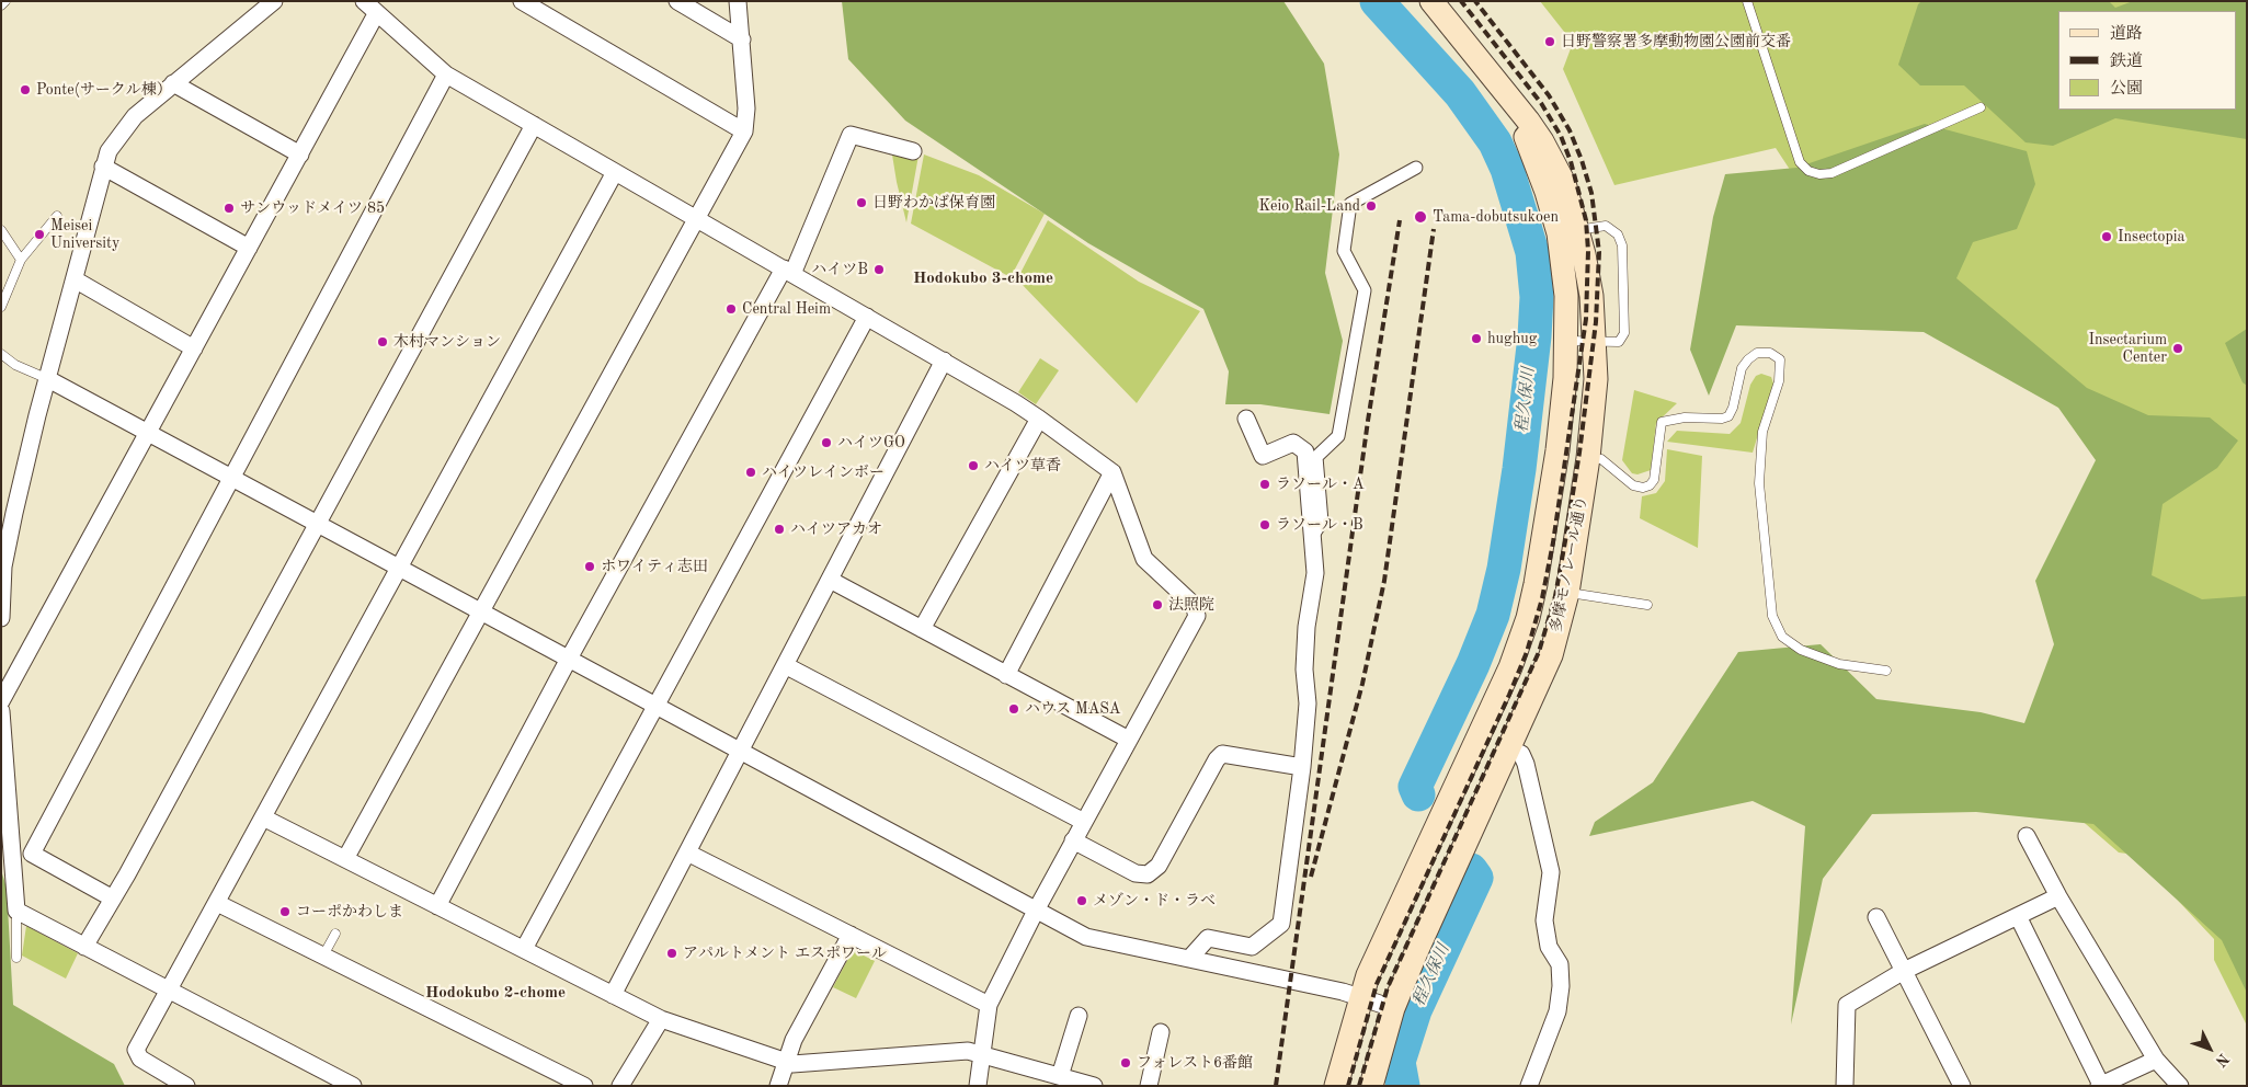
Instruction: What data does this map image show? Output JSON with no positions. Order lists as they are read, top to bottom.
{
  "streets": {
    "main road": ["多摩モノレール通り"]
  },
  "districts": ["Hodokubo 3-chome", "Hodokubo 2-chome"],
  "water": ["程久保川"],
  "places": [
    "日野警察署多摩動物園公園前交番",
    "Ponte(サークル棟）",
    "日野わかば保育園",
    "Keio Rail-Land",
    "サンウッドメイツ 85",
    "Tama-dobutsukoen",
    "Meisei University",
    "Insectopia",
    "ハイツB",
    "Central Heim",
    "hughug",
    "木村マンション",
    "Insectarium Center",
    "ハイツGO",
    "ハイツ草香",
    "ハイツレインボー",
    "ラソール・A",
    "ラソール・B",
    "ハイツアカオ",
    "ホワイティ志田",
    "法照院",
    "ハウス MASA",
    "メゾン・ド・ラベ",
    "コーポかわしま",
    "アパルトメント エスポワール",
    "フォレスト6番館"
  ],
  "legend": ["道路", "鉄道", "公園"],
  "north": "bottom right"
}
